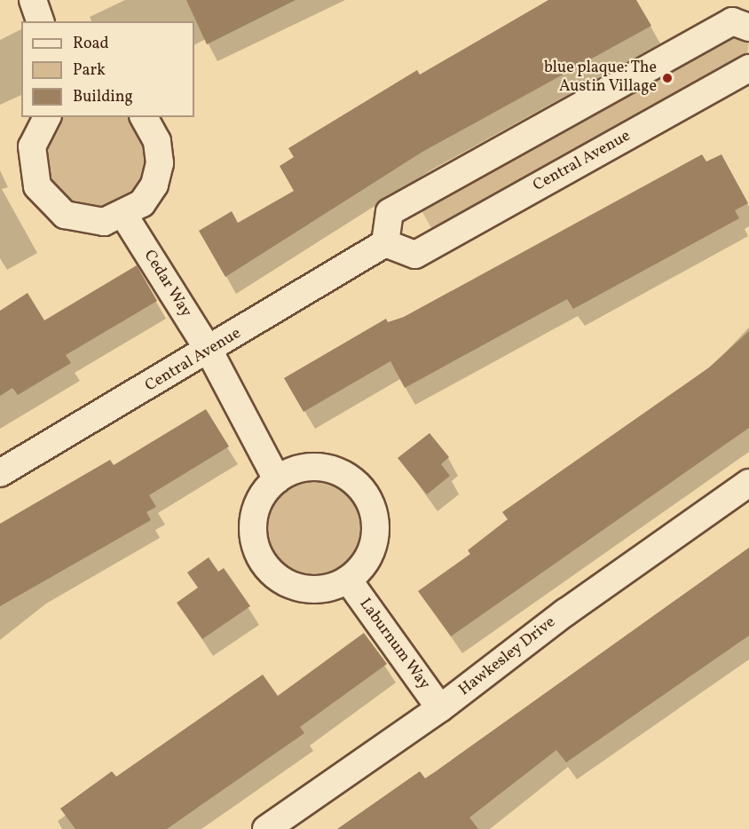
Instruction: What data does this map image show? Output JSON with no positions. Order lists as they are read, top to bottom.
{
  "streets": {
    "street": [
      "Central Avenue",
      "Cedar Way",
      "Laburnum Way",
      "Hawkesley Drive"
    ]
  },
  "crossings": [
    ["Central Avenue", "Cedar Way"],
    ["Laburnum Way", "Hawkesley Drive"]
  ],
  "places": ["blue plaque: The Austin Village"],
  "legend": ["Road", "Park", "Building"]
}
